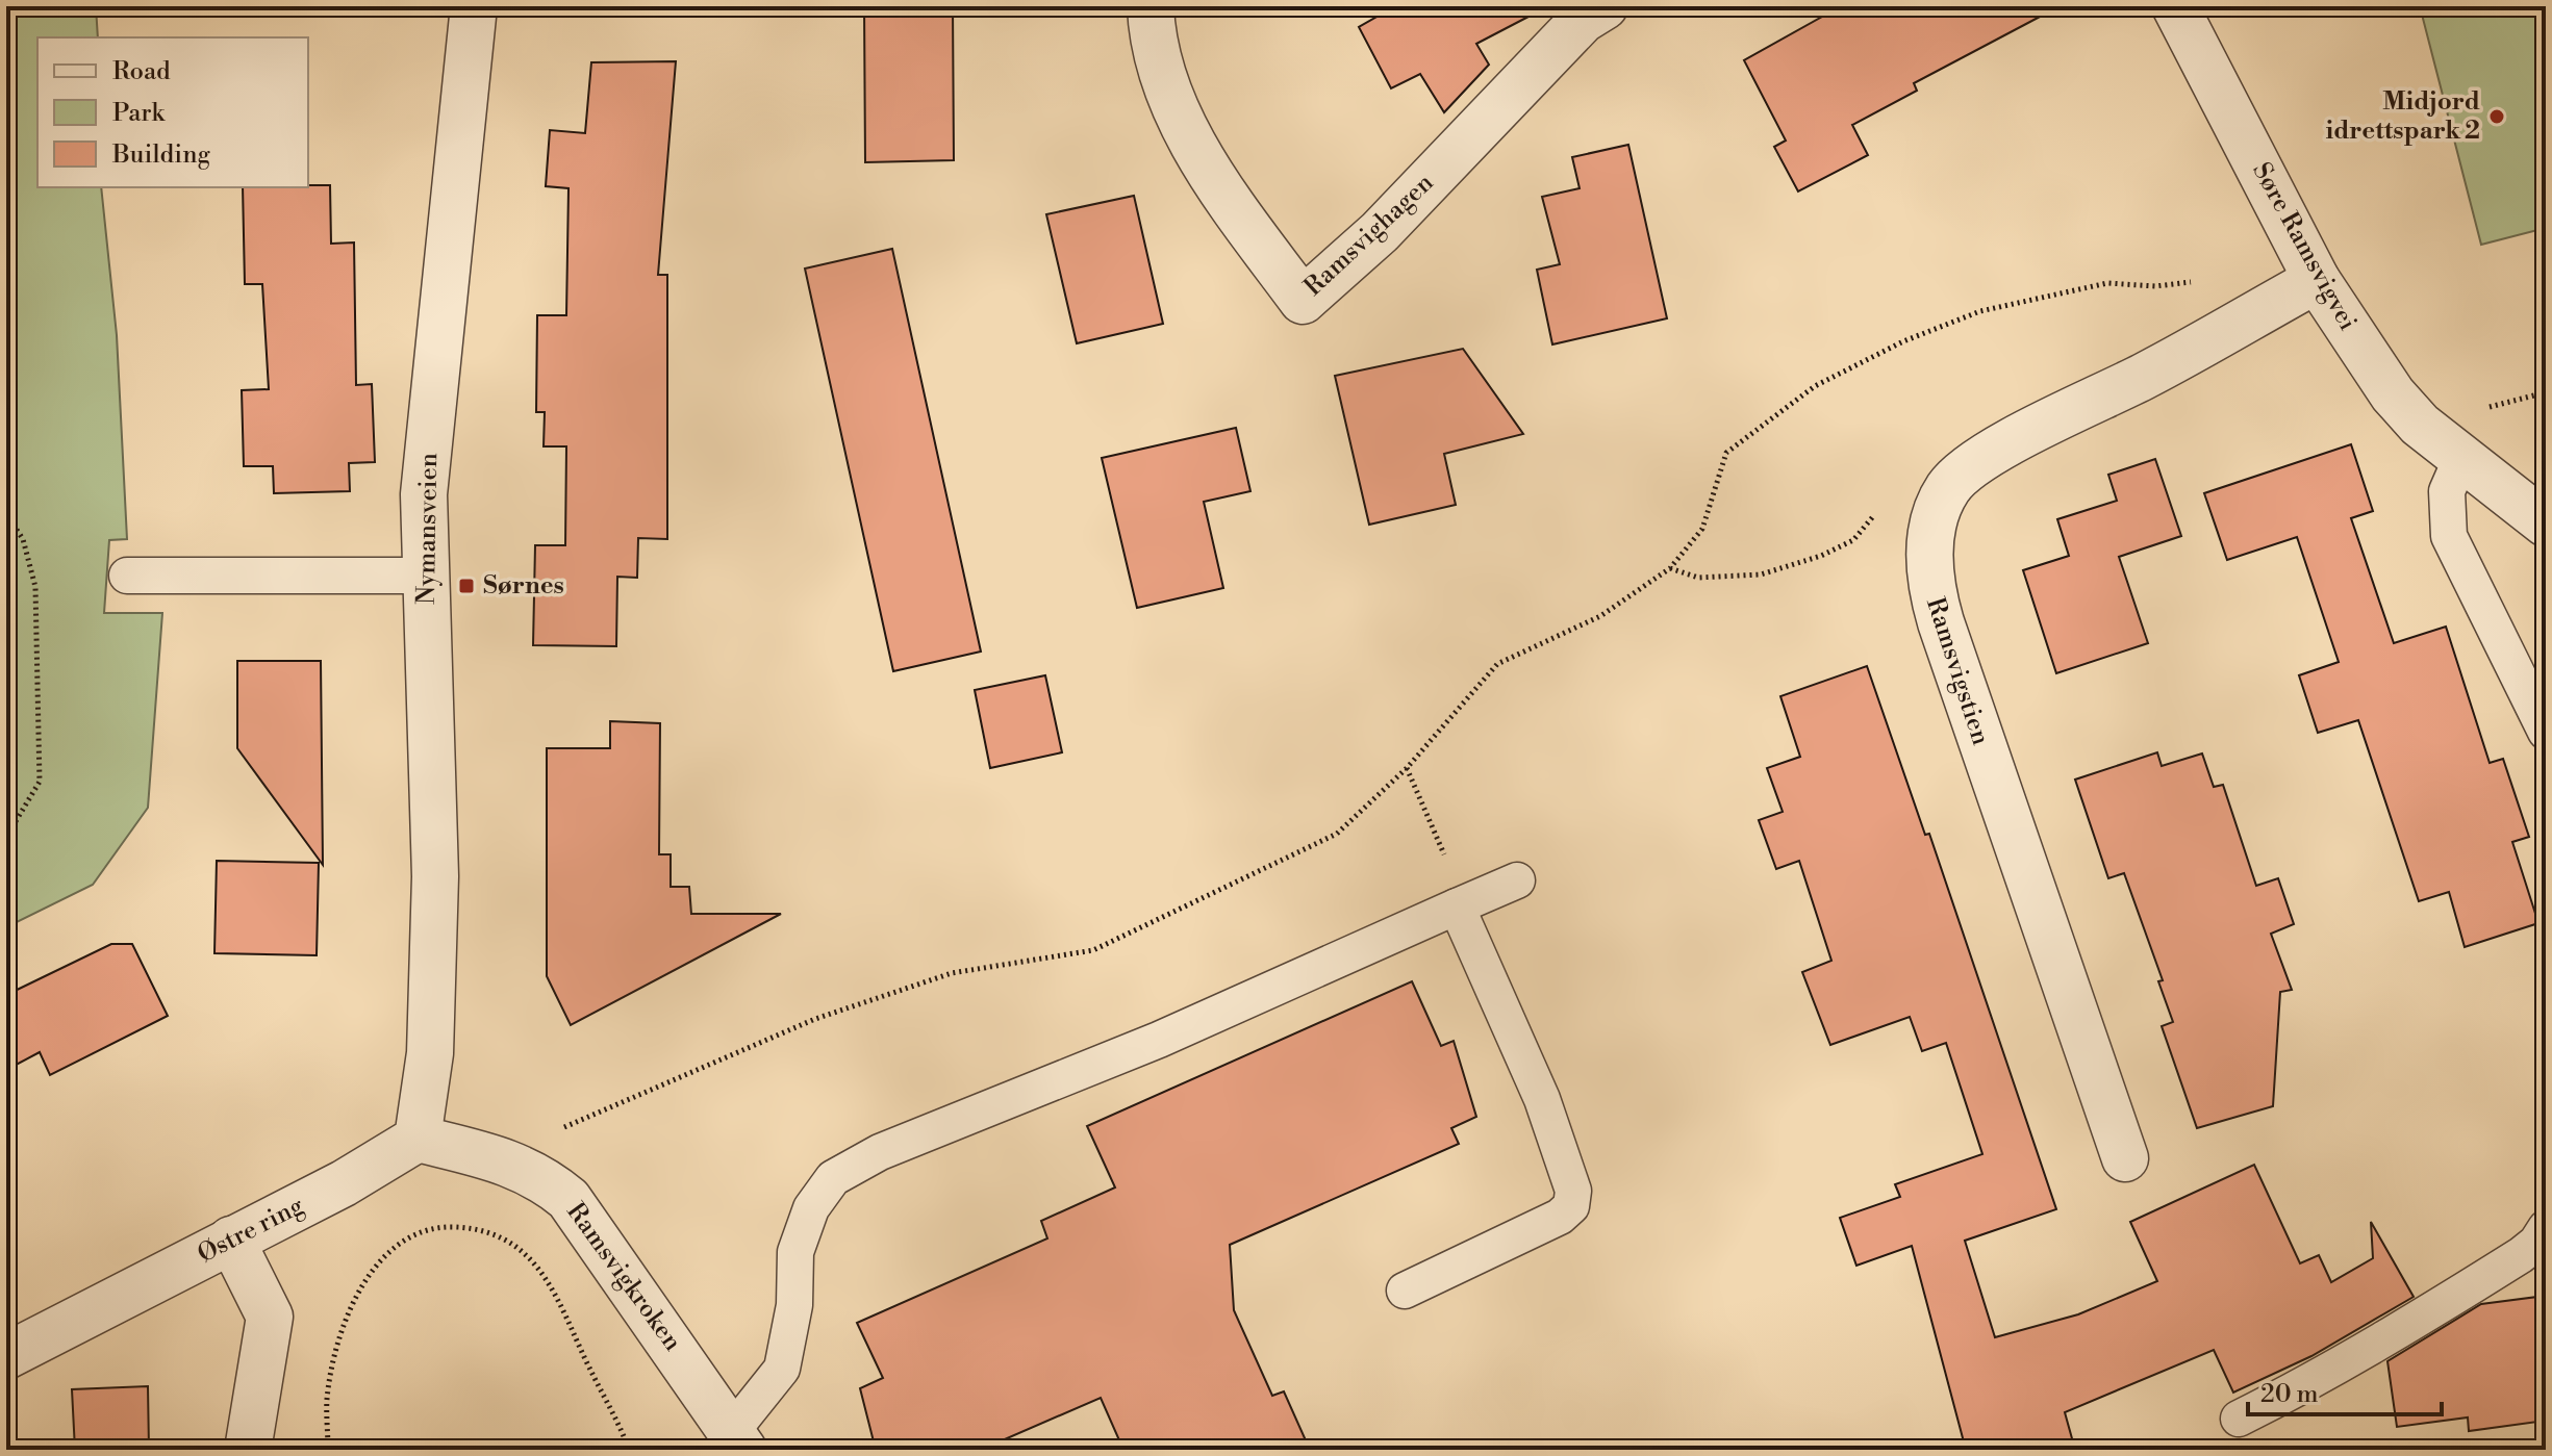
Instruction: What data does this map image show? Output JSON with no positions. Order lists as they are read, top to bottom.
{
  "streets": {
    "street": [
      "Ramsvighagen",
      "Søre Ramsvigvei",
      "Nymansveien",
      "Ramsvigstien",
      "Østre ring",
      "Ramsvigkroken"
    ]
  },
  "crossings": [
    ["Søre Ramsvigvei", "Ramsvigstien"],
    ["Nymansveien", "Østre ring"],
    ["Nymansveien", "Ramsvigkroken"],
    ["Østre ring", "Ramsvigkroken"]
  ],
  "places": {
    "other": ["Midjord idrettspark 2"],
    "transit": ["Sørnes"]
  },
  "legend": ["Road", "Park", "Building"],
  "scale_bar": "20 m"
}
